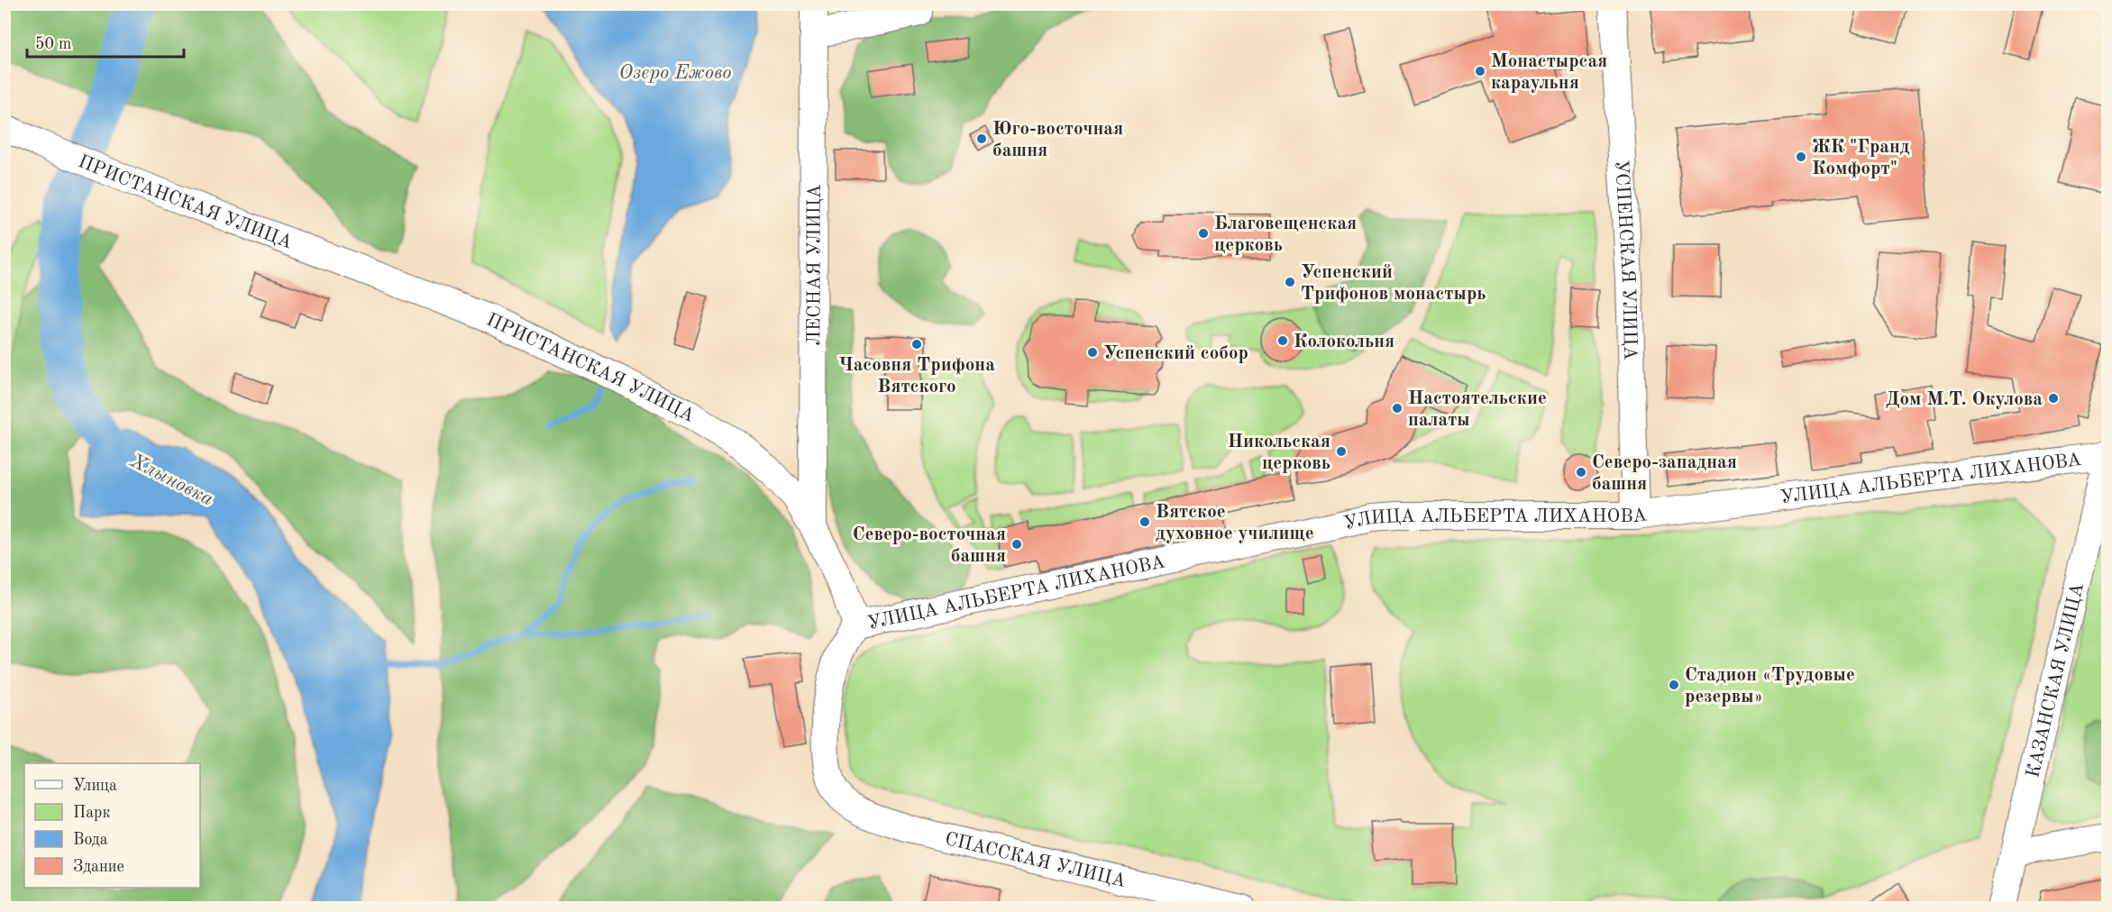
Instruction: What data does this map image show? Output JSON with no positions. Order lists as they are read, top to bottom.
{
  "streets": {
    "street": [
      "ПРИСТАНСКАЯ УЛИЦА",
      "УСПЕНСКАЯ УЛИЦА",
      "ЛЕСНАЯ УЛИЦА",
      "УЛИЦА АЛЬБЕРТА ЛИХАНОВА",
      "КАЗАНСКАЯ УЛИЦА",
      "СПАССКАЯ УЛИЦА"
    ]
  },
  "crossings": [
    ["ПРИСТАНСКАЯ УЛИЦА", "ЛЕСНАЯ УЛИЦА"],
    ["ПРИСТАНСКАЯ УЛИЦА", "УЛИЦА АЛЬБЕРТА ЛИХАНОВА"],
    ["ПРИСТАНСКАЯ УЛИЦА", "СПАССКАЯ УЛИЦА"],
    ["УСПЕНСКАЯ УЛИЦА", "УЛИЦА АЛЬБЕРТА ЛИХАНОВА"],
    ["УЛИЦА АЛЬБЕРТА ЛИХАНОВА", "КАЗАНСКАЯ УЛИЦА"],
    ["УЛИЦА АЛЬБЕРТА ЛИХАНОВА", "СПАССКАЯ УЛИЦА"]
  ],
  "water": ["Озеро Ежово", "Хлыновка"],
  "places": [
    "Монастырсая караульня",
    "Юго-восточная башня",
    "ЖК \"Гранд Комфорт\"",
    "Благовещенская церковь",
    "Успенский Трифонов монастырь",
    "Колокольня",
    "Часовня Трифона Вятского",
    "Успенский собор",
    "Дом М.Т. Окулова",
    "Настоятельские палаты",
    "Никольская церковь",
    "Северо-западная башня",
    "Вятское духовное училище",
    "Северо-восточная башня",
    "Стадион «Трудовые резервы»"
  ],
  "legend": [
    "Улица",
    "Парк",
    "Вода",
    "Здание"
  ],
  "scale_bar": "50 m"
}
